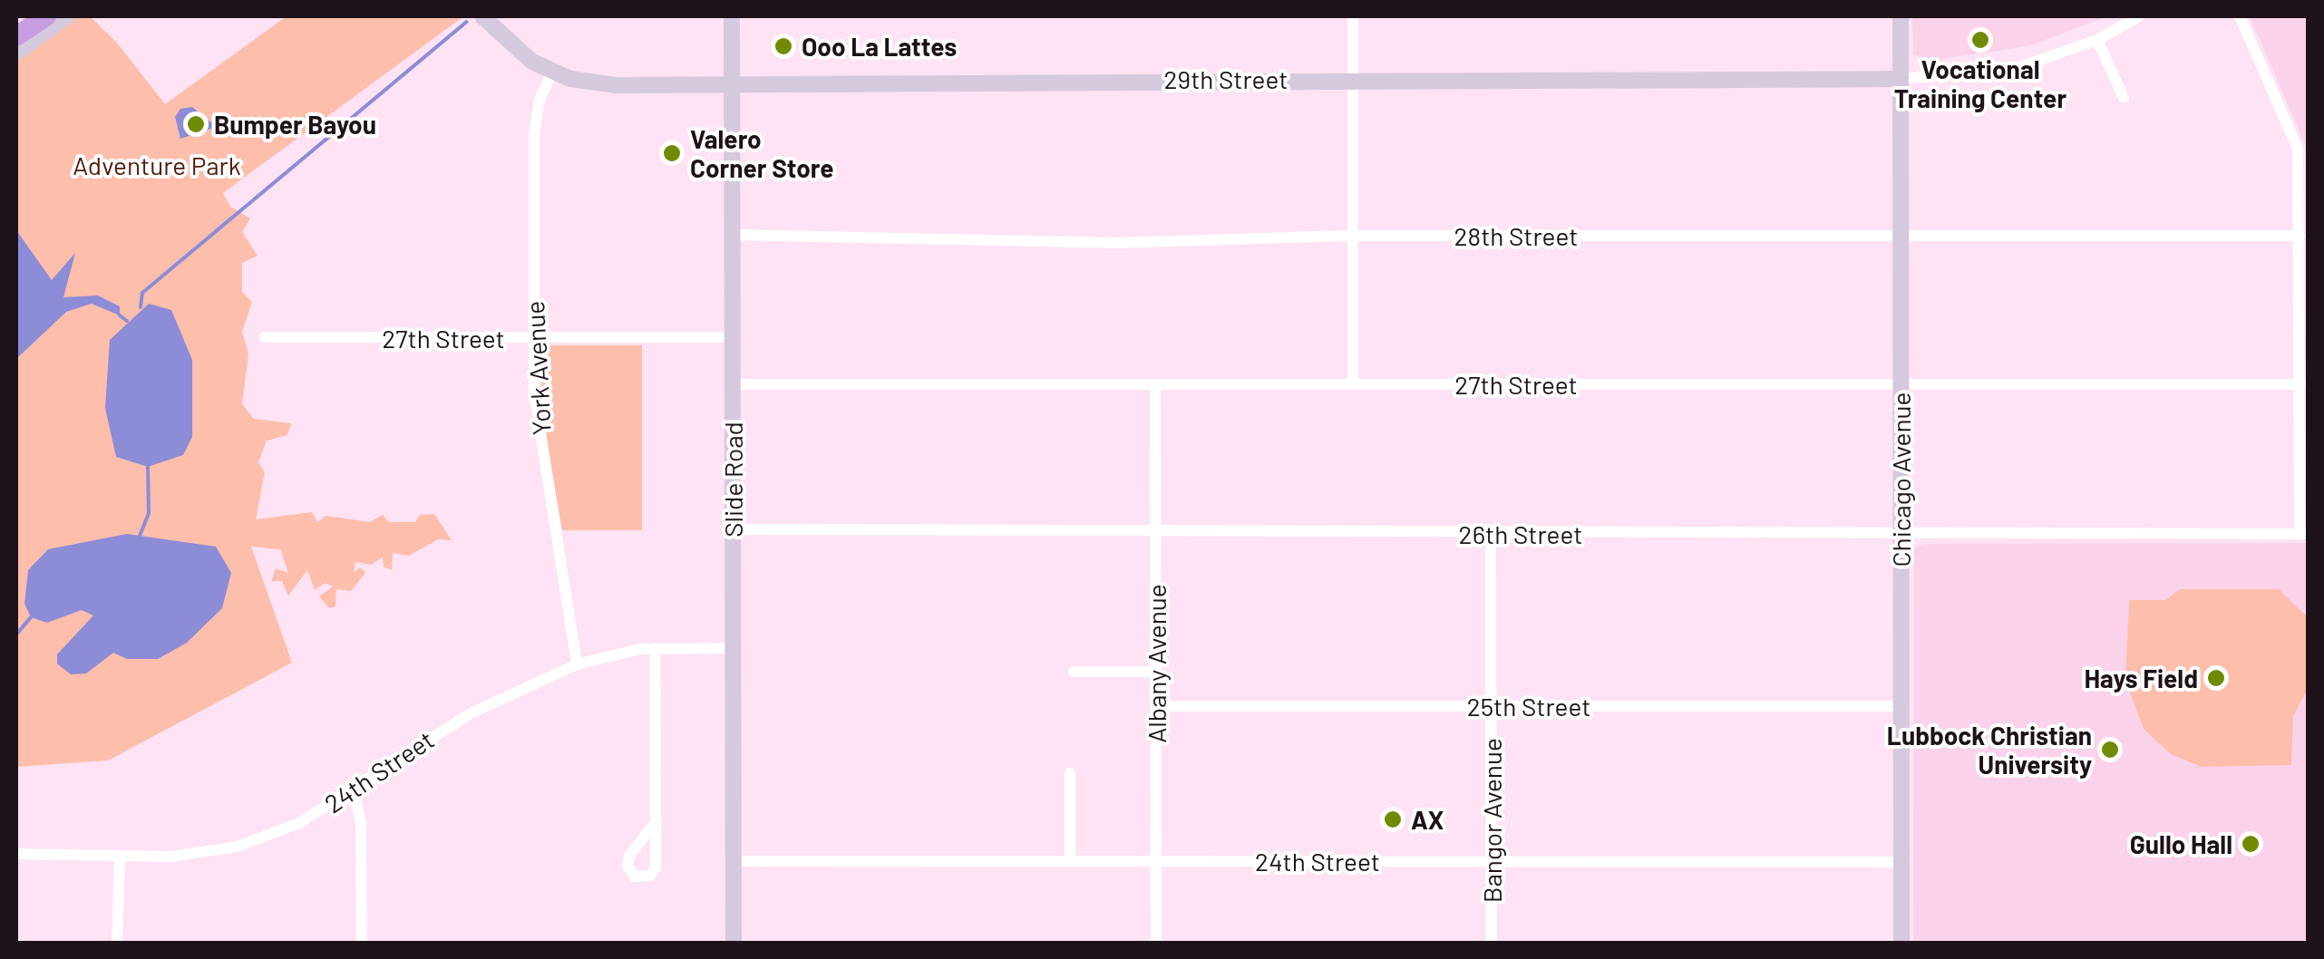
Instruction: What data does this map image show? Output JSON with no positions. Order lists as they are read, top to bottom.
{
  "streets": {
    "street": [
      "29th Street",
      "28th Street",
      "27th Street",
      "York Avenue",
      "Slide Road",
      "Chicago Avenue",
      "26th Street",
      "Albany Avenue",
      "25th Street",
      "24th Street",
      "Bangor Avenue"
    ]
  },
  "crossings": [
    ["29th Street", "York Avenue"],
    ["29th Street", "Slide Road"],
    ["29th Street", "Chicago Avenue"],
    ["28th Street", "Slide Road"],
    ["28th Street", "Chicago Avenue"],
    ["27th Street", "York Avenue"],
    ["27th Street", "Slide Road"],
    ["27th Street", "Chicago Avenue"],
    ["27th Street", "Albany Avenue"],
    ["York Avenue", "24th Street"],
    ["Slide Road", "26th Street"],
    ["Slide Road", "24th Street"],
    ["Chicago Avenue", "26th Street"],
    ["Chicago Avenue", "25th Street"],
    ["Chicago Avenue", "24th Street"],
    ["26th Street", "Albany Avenue"],
    ["26th Street", "Bangor Avenue"],
    ["Albany Avenue", "25th Street"],
    ["Albany Avenue", "24th Street"],
    ["25th Street", "Bangor Avenue"],
    ["24th Street", "Bangor Avenue"]
  ],
  "parks": ["Adventure Park"],
  "places": [
    "Vocational Training Center",
    "Ooo La Lattes",
    "Bumper Bayou",
    "Valero Corner Store",
    "Hays Field",
    "Lubbock Christian University",
    "AX",
    "Gullo Hall"
  ]
}
